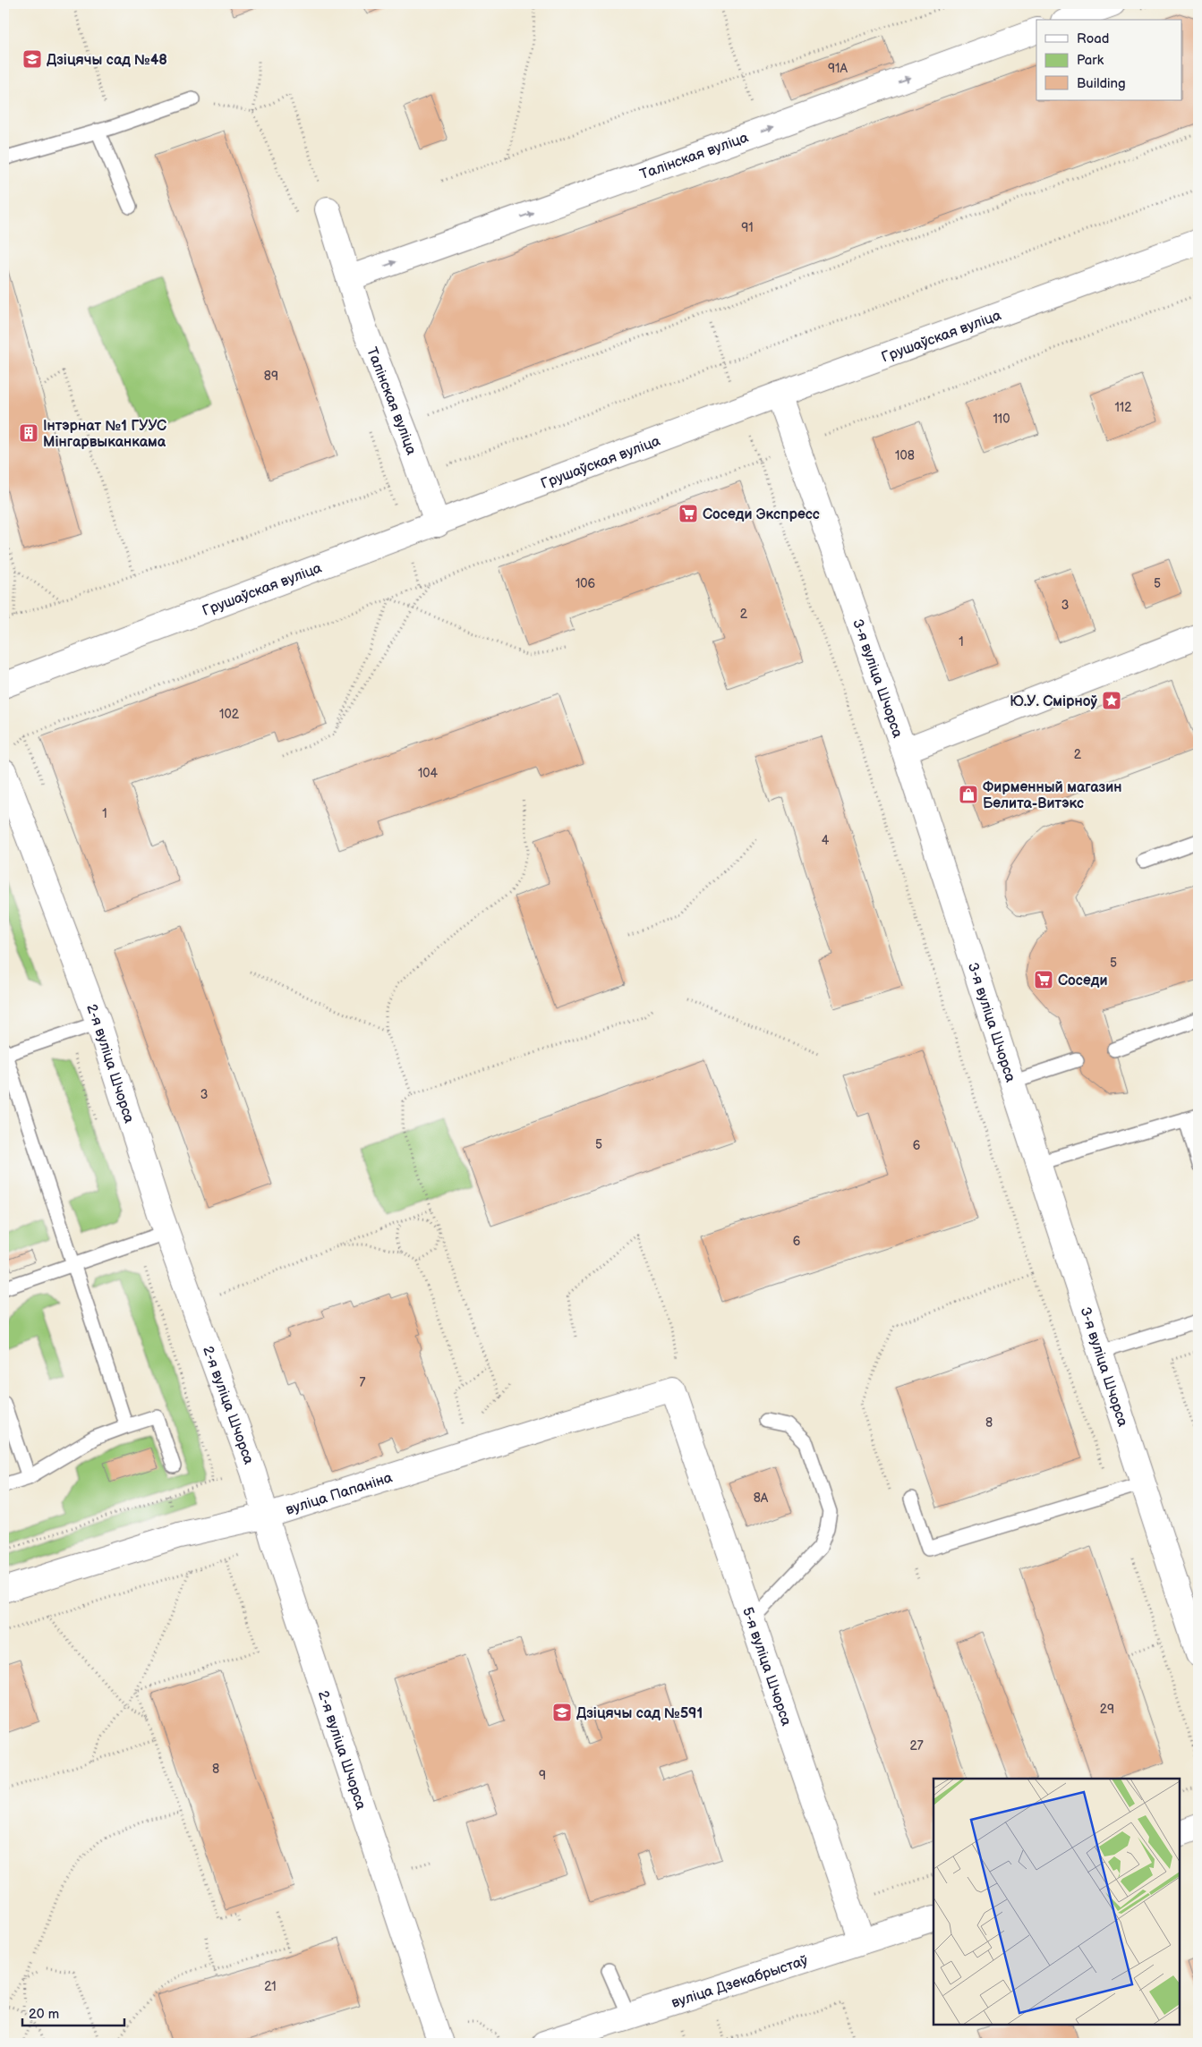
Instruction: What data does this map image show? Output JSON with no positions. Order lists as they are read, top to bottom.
{
  "streets": {
    "street": [
      "Талінская вуліца",
      "Грушаўская вуліца",
      "3-я вуліца Шчорса",
      "2-я вуліца Шчорса",
      "вуліца Папаніна",
      "5-я вуліца Шчорса",
      "вуліца Дзекабрыстаў"
    ]
  },
  "crossings": [
    ["Талінская вуліца", "Грушаўская вуліца"],
    ["Грушаўская вуліца", "3-я вуліца Шчорса"],
    ["2-я вуліца Шчорса", "вуліца Папаніна"],
    ["вуліца Папаніна", "5-я вуліца Шчорса"],
    ["5-я вуліца Шчорса", "вуліца Дзекабрыстаў"]
  ],
  "one_way": ["Талінская вуліца"],
  "places": {
    "school or university": ["Дзіцячы сад №48", "Дзіцячы сад №591"],
    "building": ["Інтэрнат №1 ГУУС Мінгарвыканкама"],
    "supermarket": ["Соседи Экспресс", "Соседи"],
    "place": ["Ю.У. Смірноў"],
    "shop": ["Фирменный магазин Белита-Витэкс"]
  },
  "house_numbers": [
    "91А",
    "91",
    "89",
    "112",
    "110",
    "108",
    "106",
    "5",
    "3",
    "2",
    "1",
    "102",
    "2",
    "104",
    "1",
    "4",
    "5",
    "3",
    "5",
    "6",
    "6",
    "7",
    "8",
    "8А",
    "29",
    "27",
    "8",
    "9",
    "21"
  ],
  "legend": ["Road", "Park", "Building"],
  "scale_bar": "20 m"
}
